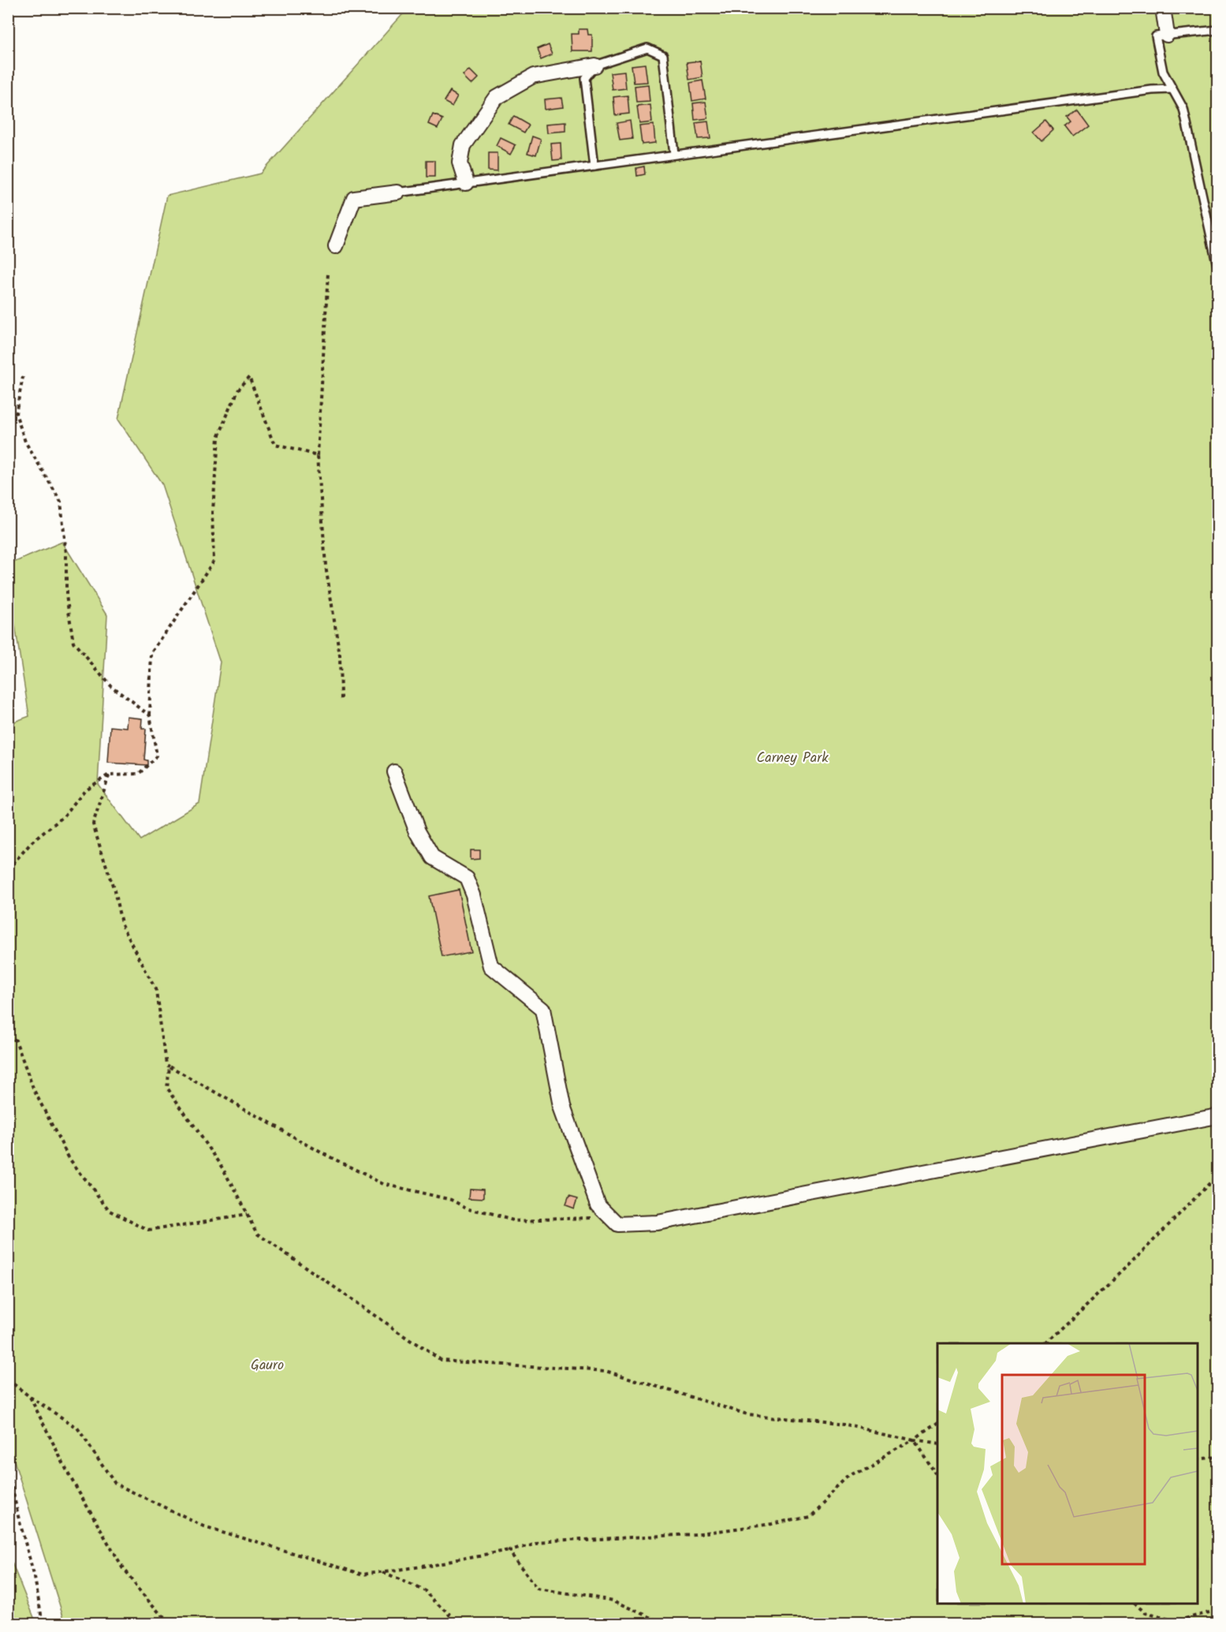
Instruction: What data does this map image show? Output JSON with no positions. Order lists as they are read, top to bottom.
{
  "parks": ["Carney Park", "Gauro"]
}
